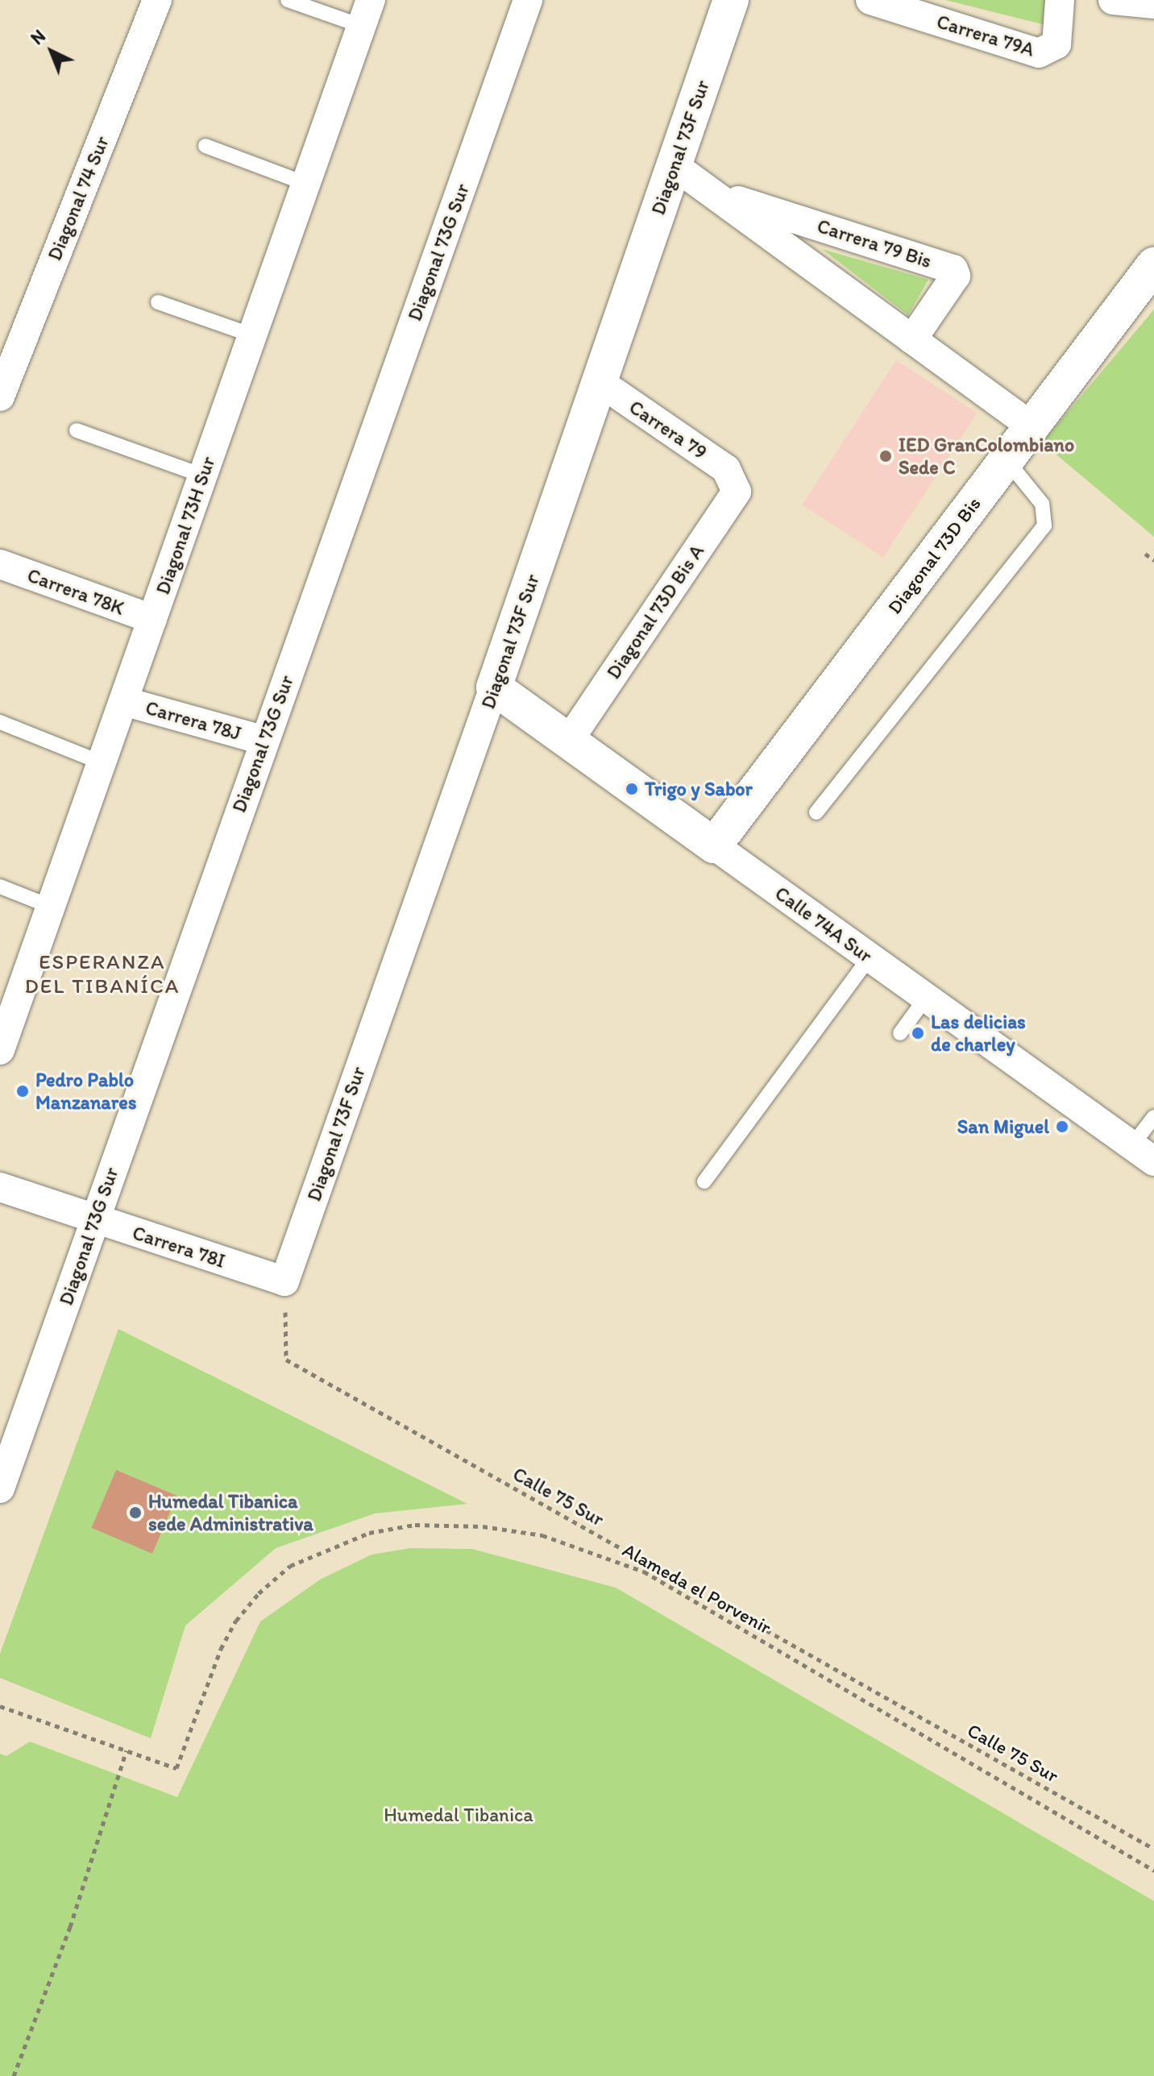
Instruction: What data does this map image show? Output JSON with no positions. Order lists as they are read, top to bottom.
{
  "streets": {
    "street": [
      "Carrera 79A",
      "Diagonal 73F Sur",
      "Diagonal 74 Sur",
      "Carrera 79 Bis",
      "Diagonal 73G Sur",
      "Carrera 79",
      "Diagonal 73H Sur",
      "Diagonal 73D Bis",
      "Carrera 78K",
      "Diagonal 73D Bis A",
      "Carrera 78J",
      "Calle 74A Sur",
      "Carrera 78I"
    ],
    "path": ["Calle 75 Sur", "Alameda el Porvenir"]
  },
  "crossings": [
    ["Diagonal 73F Sur", "Carrera 79 Bis"],
    ["Diagonal 73F Sur", "Carrera 79"],
    ["Diagonal 73F Sur", "Calle 74A Sur"],
    ["Diagonal 73F Sur", "Carrera 78I"],
    ["Diagonal 73F Sur", "Calle 75 Sur"],
    ["Carrera 79 Bis", "Diagonal 73D Bis"],
    ["Diagonal 73G Sur", "Carrera 78J"],
    ["Diagonal 73G Sur", "Carrera 78I"],
    ["Carrera 79", "Diagonal 73D Bis A"],
    ["Diagonal 73H Sur", "Carrera 78K"],
    ["Diagonal 73H Sur", "Carrera 78J"],
    ["Diagonal 73D Bis", "Calle 74A Sur"],
    ["Diagonal 73D Bis A", "Calle 74A Sur"],
    ["Carrera 78I", "Calle 75 Sur"]
  ],
  "districts": ["ESPERANZA DEL TIBANÍCA"],
  "parks": ["Humedal Tibanica"],
  "places": [
    "IED GranColombiano Sede C",
    "Trigo y Sabor",
    "Las delicias de charley",
    "Pedro Pablo Manzanares",
    "San Miguel",
    "Humedal Tibanica sede Administrativa"
  ],
  "north": "top left"
}
